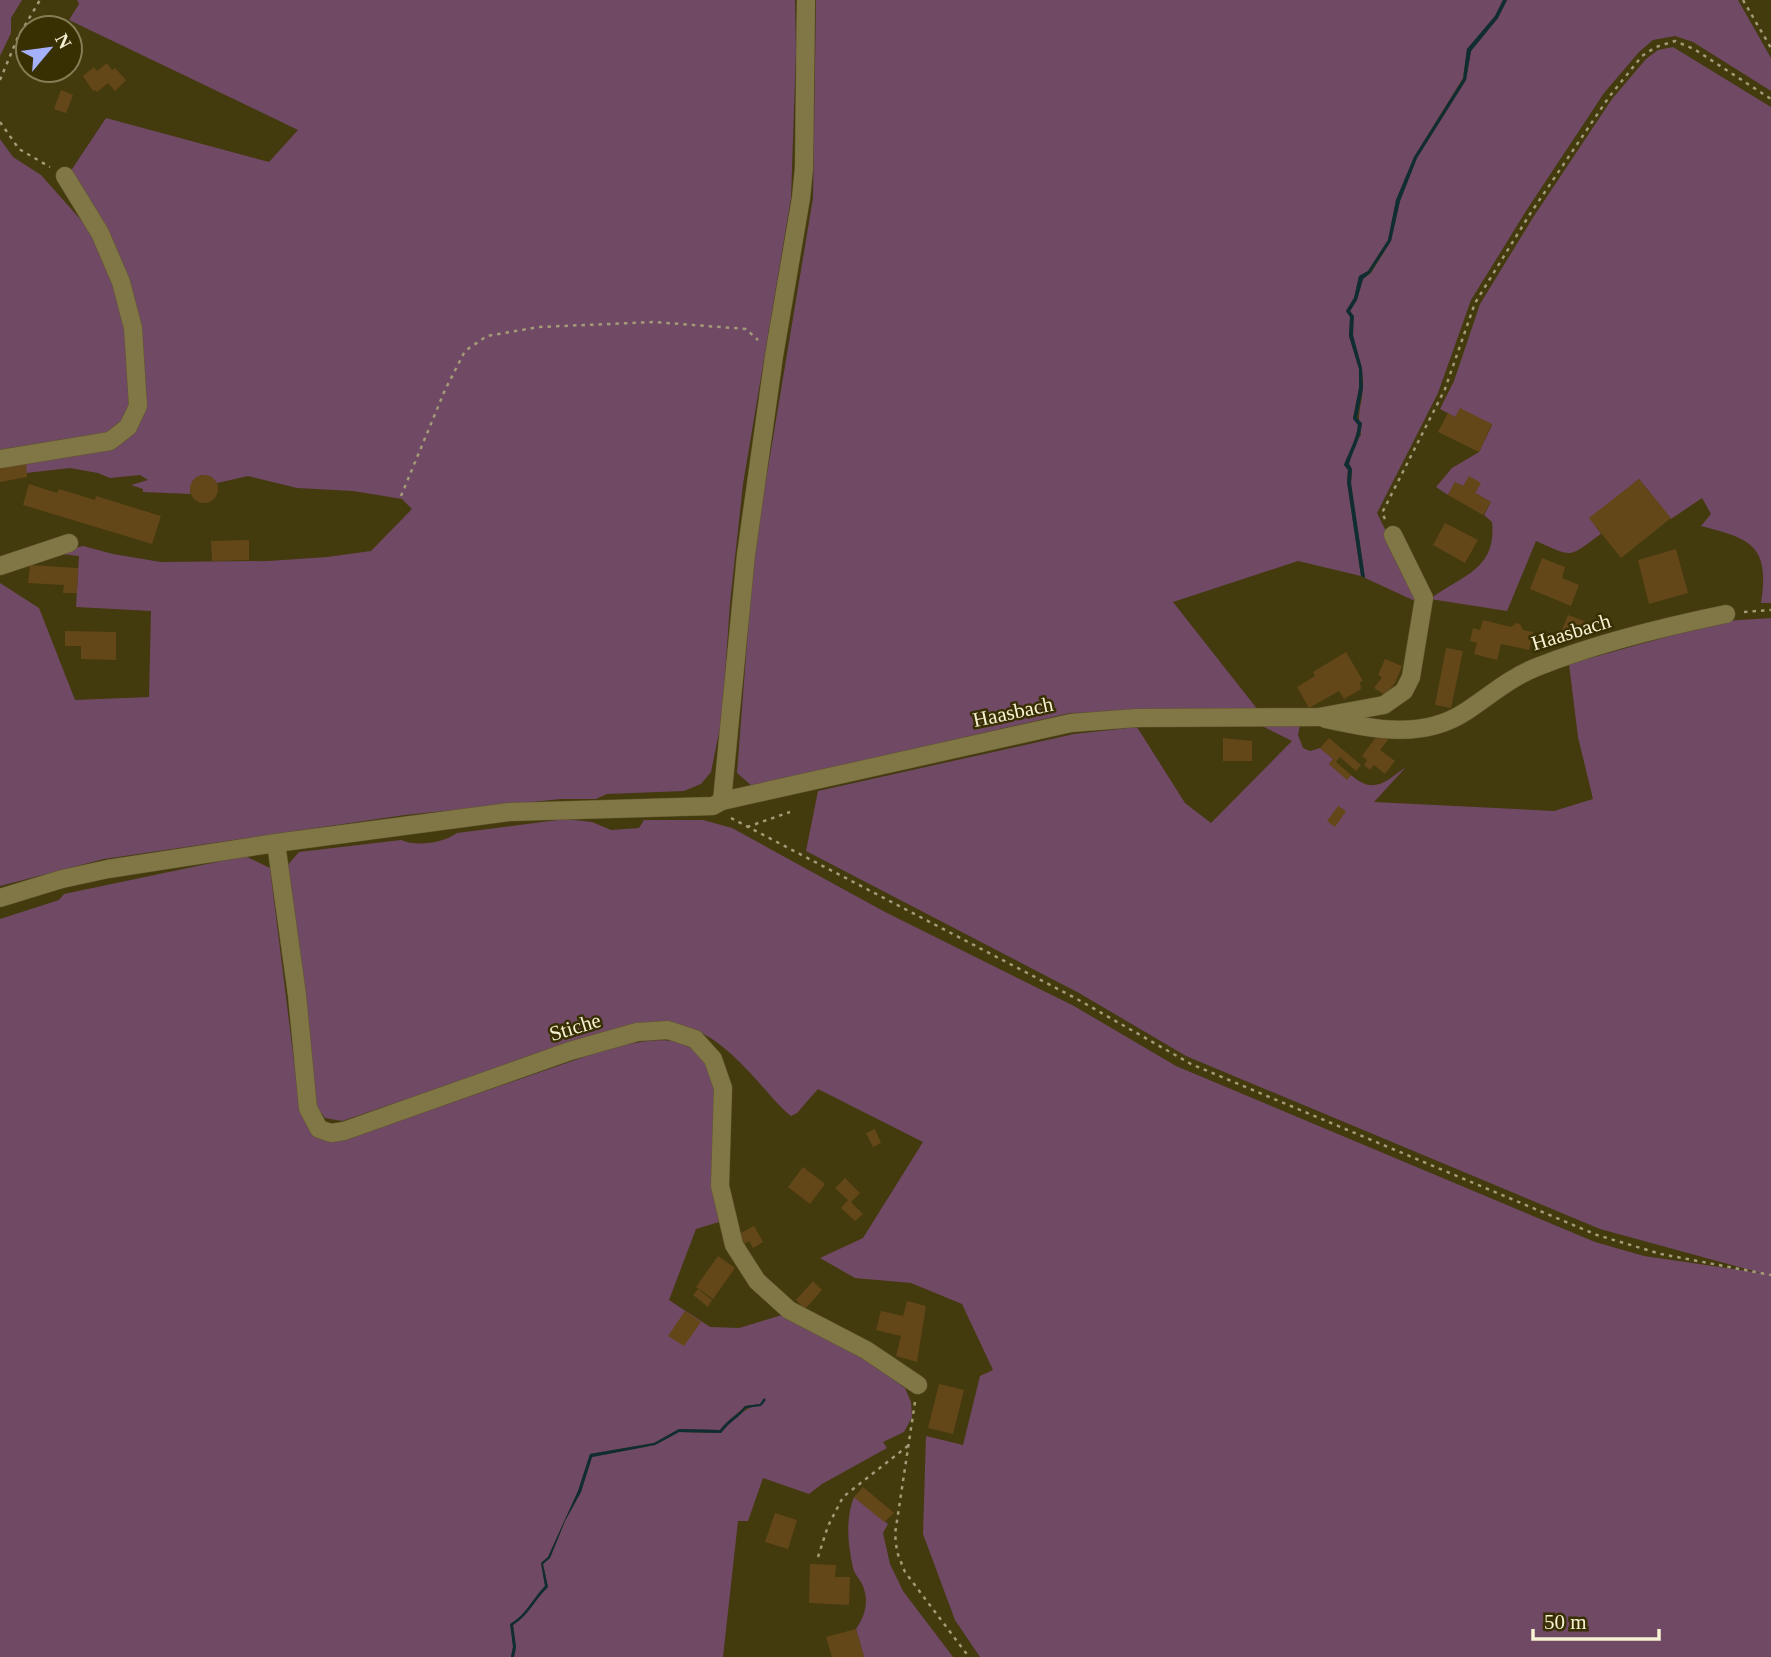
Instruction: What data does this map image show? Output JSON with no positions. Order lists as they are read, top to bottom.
{
  "streets": {
    "street": ["Haasbach", "Stiche"]
  },
  "crossings": [
    ["Haasbach", "Stiche"]
  ],
  "scale_bar": "50 m",
  "north": "top right"
}
